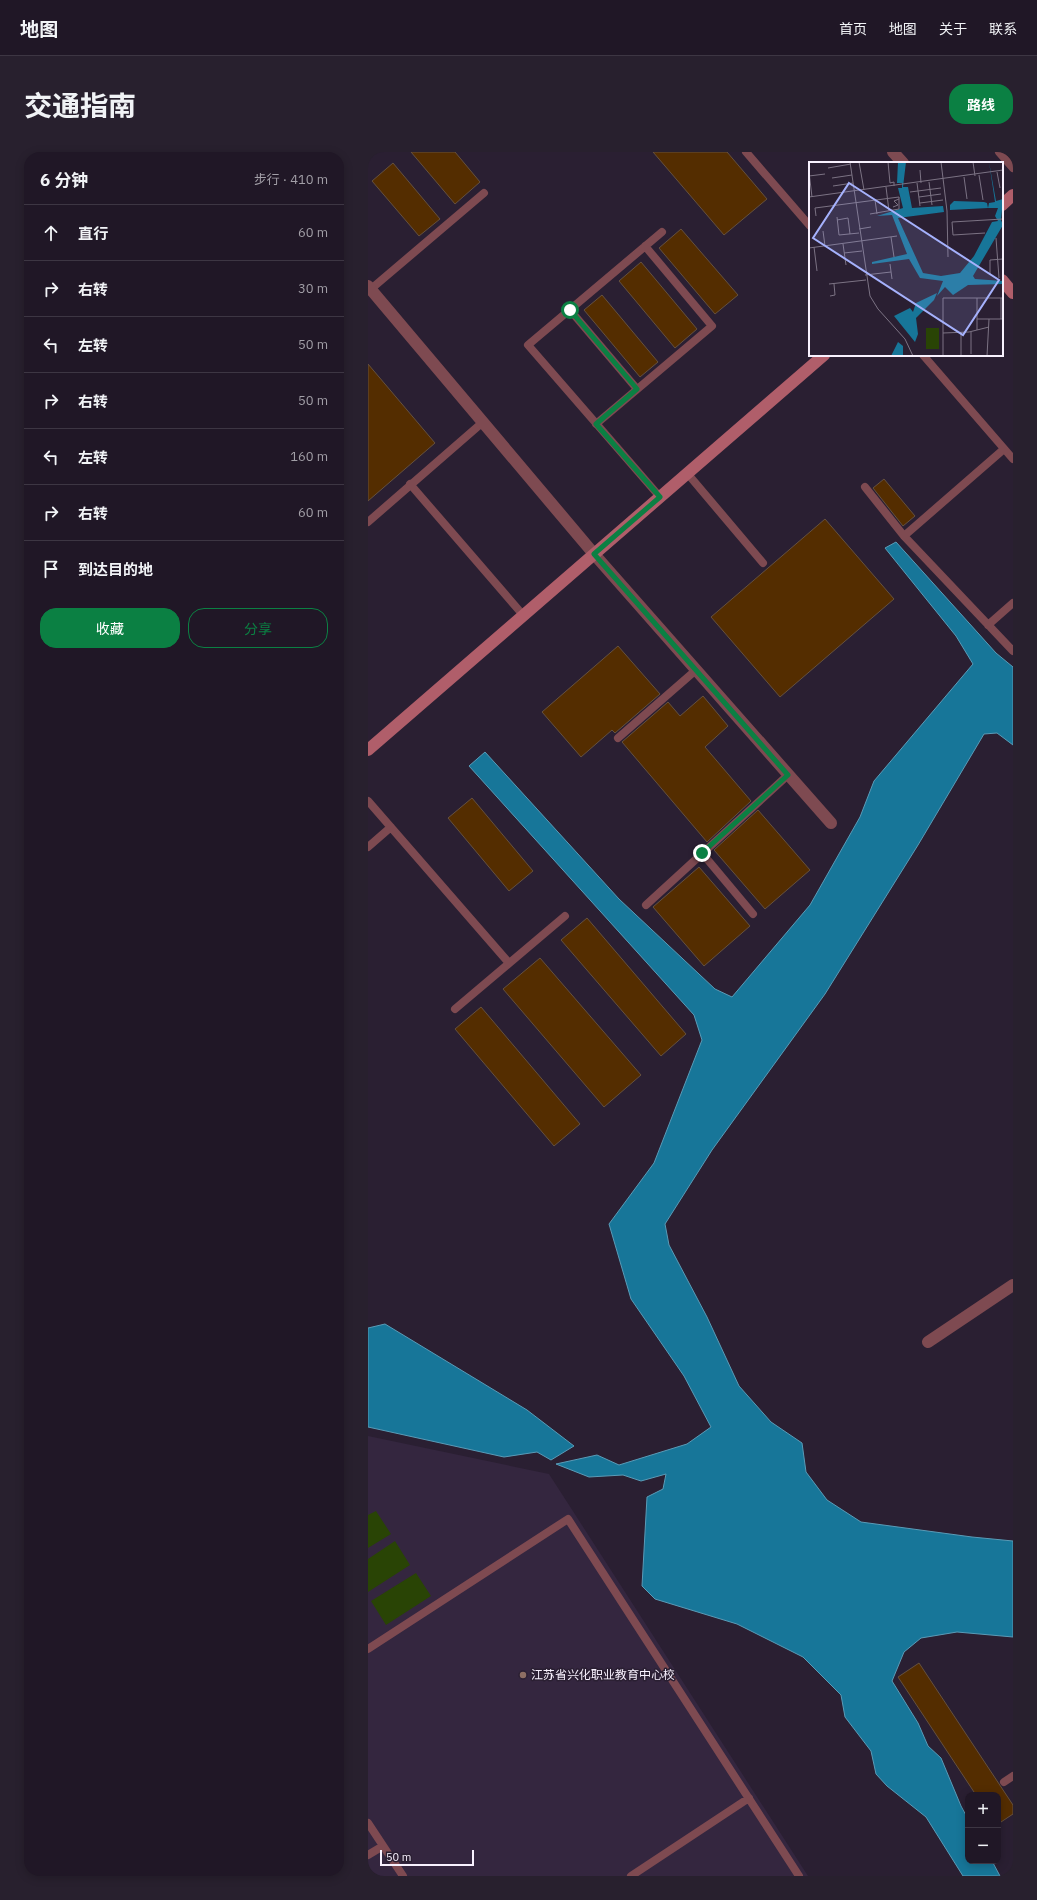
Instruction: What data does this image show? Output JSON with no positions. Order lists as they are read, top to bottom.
{
  "places": ["江苏省兴化职业教育中心校"],
  "scale_bar": "50 m",
  "page": {
    "header": "地图",
    "nav": [
      "首页",
      "地图",
      "关于",
      "联系"
    ],
    "title": "交通指南",
    "buttons": [
      "路线",
      ["收藏", "分享"]
    ],
    "heading": ["6 分钟", "步行 · 410 m"],
    "list": [
      ["直行", "60 m"],
      ["右转", "30 m"],
      ["左转", "50 m"],
      ["右转", "50 m"],
      ["左转", "160 m"],
      ["右转", "60 m"],
      "到达目的地"
    ],
    "map_buttons": ["+", "−"],
    "scale": "50 m"
  }
}
